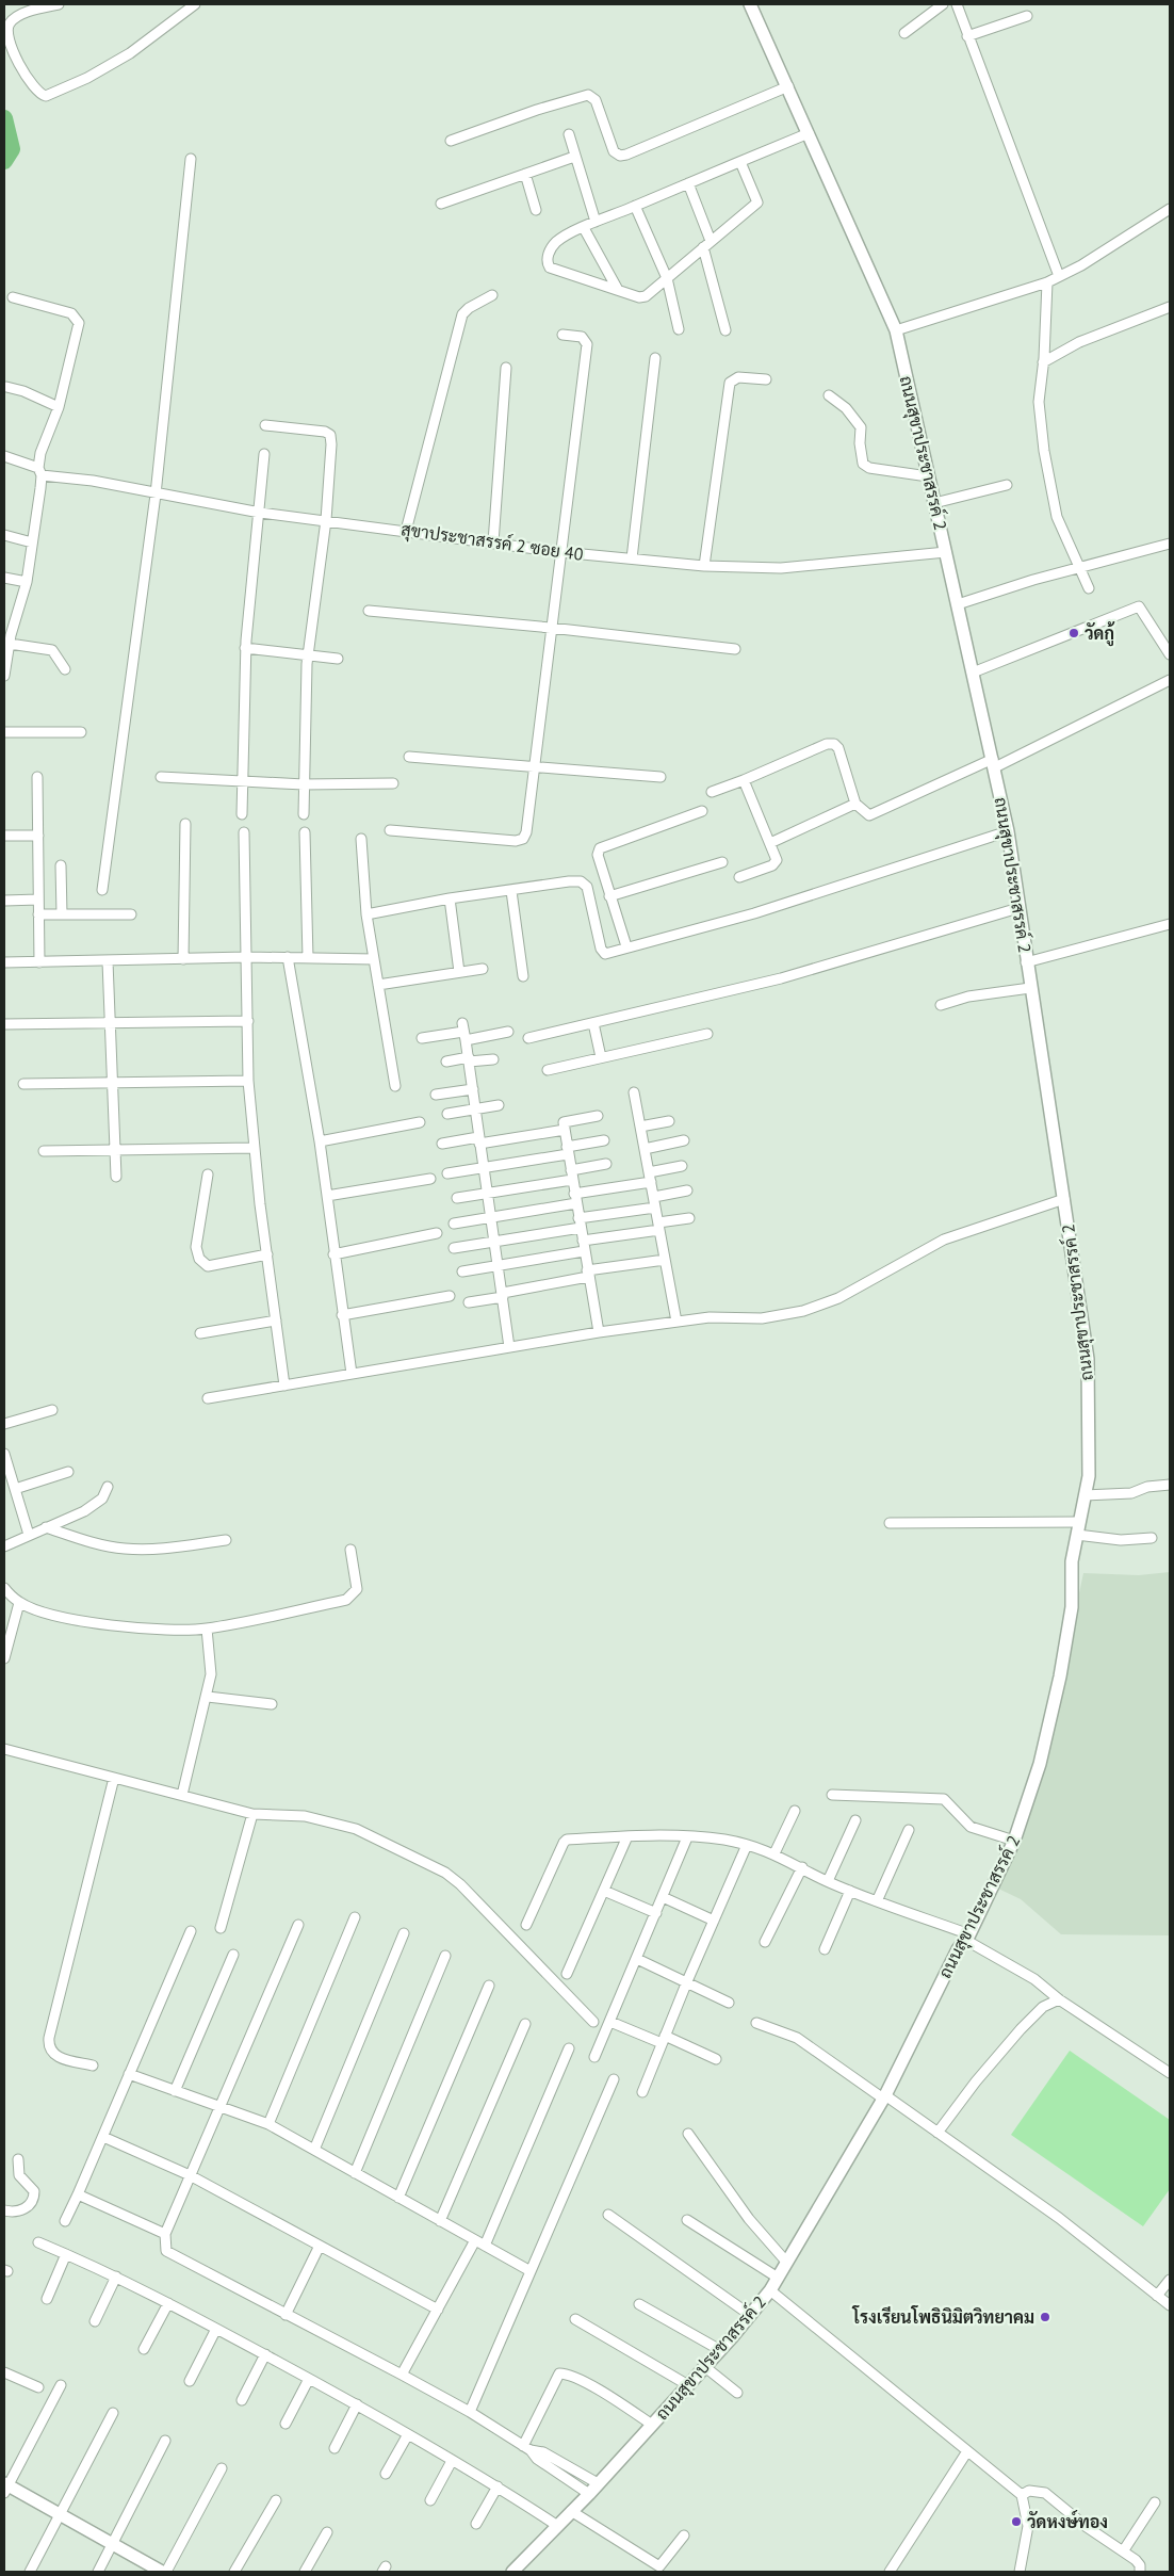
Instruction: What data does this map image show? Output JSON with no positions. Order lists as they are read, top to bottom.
{
  "streets": {
    "street": ["ถนนสุขาประชาสรรค์ 2", "สุขาประชาสรรค์ 2 ซอย 40"]
  },
  "crossings": [
    ["ถนนสุขาประชาสรรค์ 2", "สุขาประชาสรรค์ 2 ซอย 40"]
  ],
  "places": ["วัดกู้", "โรงเรียนโพธินิมิตวิทยาคม", "วัดหงษ์ทอง"]
}
